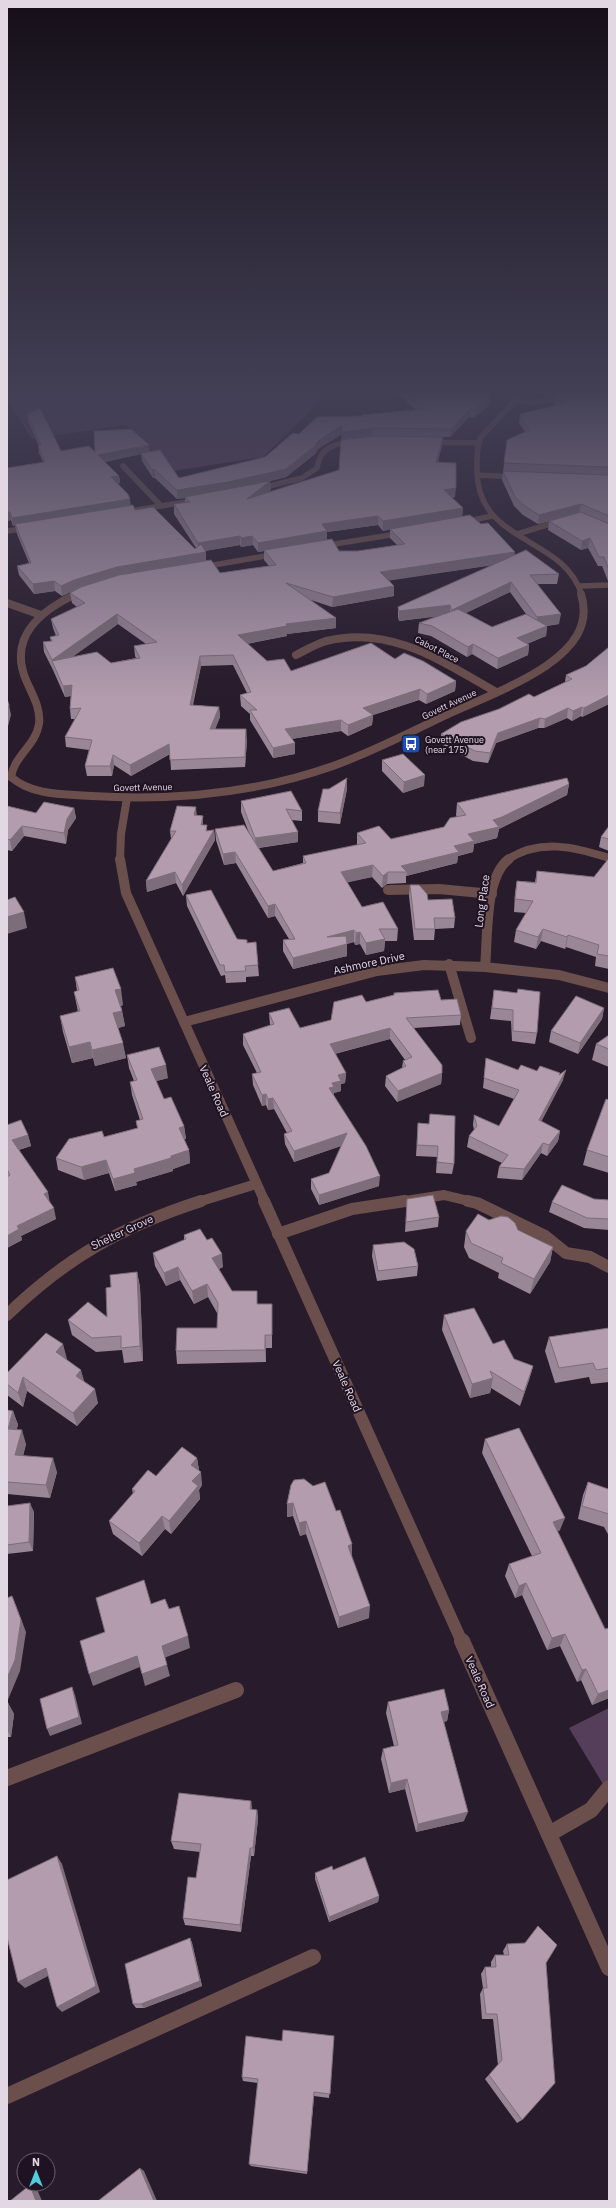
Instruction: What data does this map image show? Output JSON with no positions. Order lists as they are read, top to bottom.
{
  "streets": {
    "street": [
      "Cabot Place",
      "Govett Avenue",
      "Long Place",
      "Ashmore Drive",
      "Veale Road",
      "Shelter Grove"
    ]
  },
  "crossings": [
    ["Cabot Place", "Govett Avenue"],
    ["Govett Avenue", "Veale Road"],
    ["Long Place", "Ashmore Drive"],
    ["Ashmore Drive", "Veale Road"],
    ["Veale Road", "Shelter Grove"]
  ],
  "places": {
    "bus stop": ["Govett Avenue (near 175)"]
  },
  "north": "top"
}
